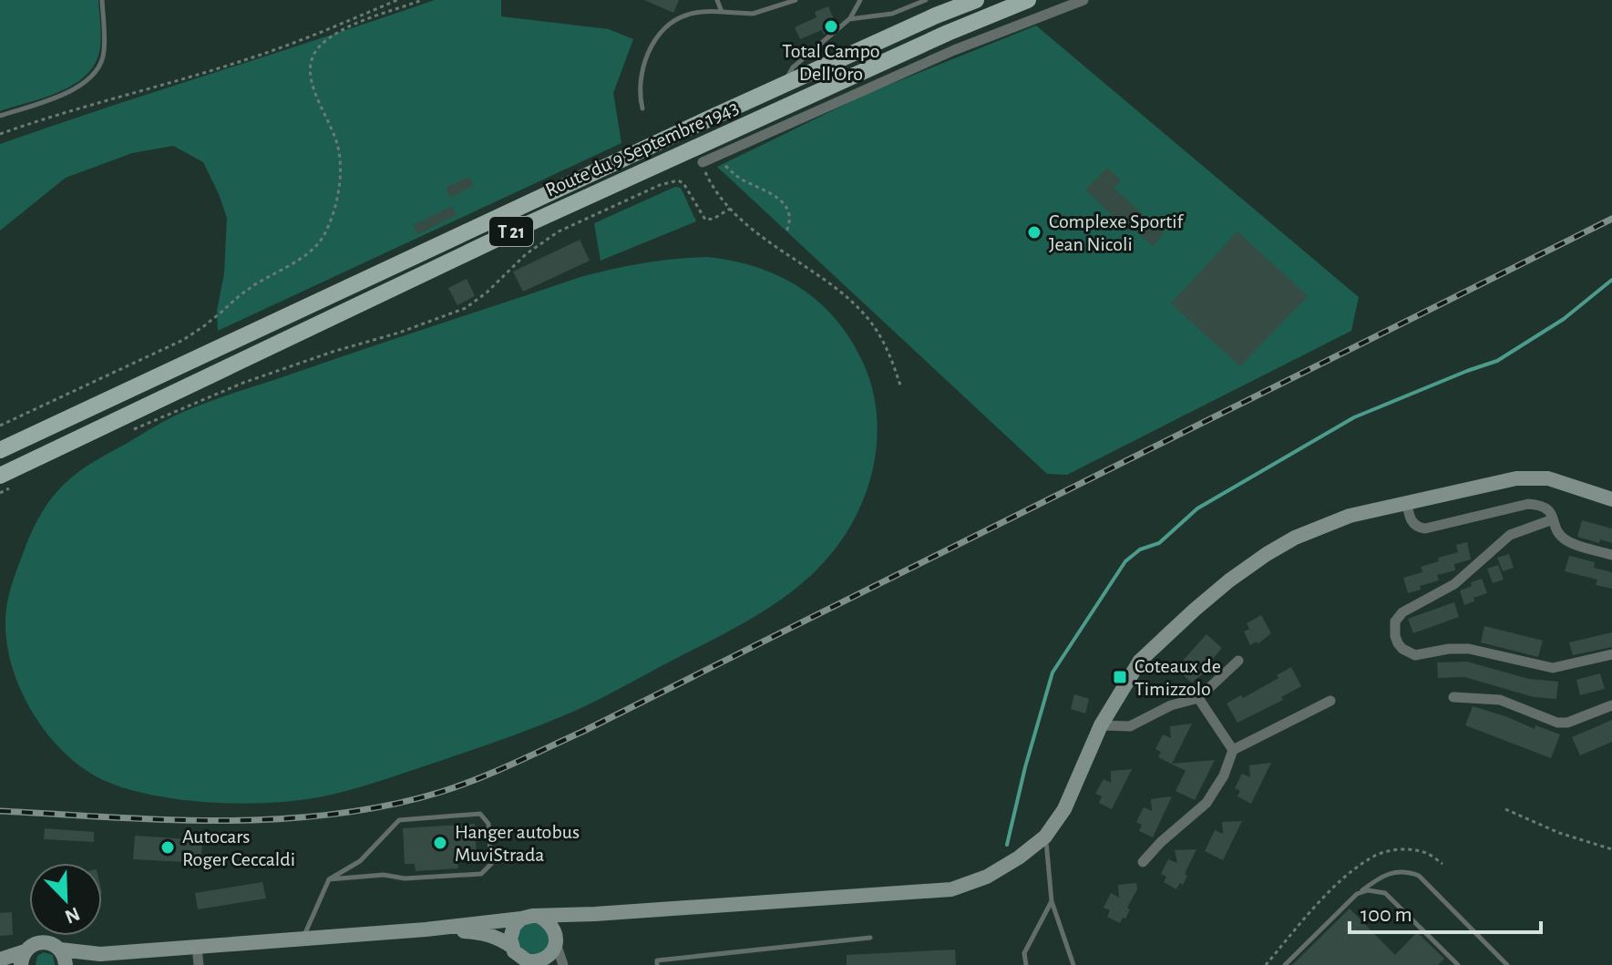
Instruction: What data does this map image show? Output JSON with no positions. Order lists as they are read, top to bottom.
{
  "streets": {
    "main road": ["Route du 9 Septembre 1943", "T 21"]
  },
  "places": {
    "other": [
      "Total Campo Dell'Oro",
      "Complexe Sportif Jean Nicoli",
      "Hanger autobus MuviStrada",
      "Autocars Roger Ceccaldi"
    ],
    "transit": ["Coteaux de Timizzolo"]
  },
  "scale_bar": "100 m",
  "north": "bottom right"
}
